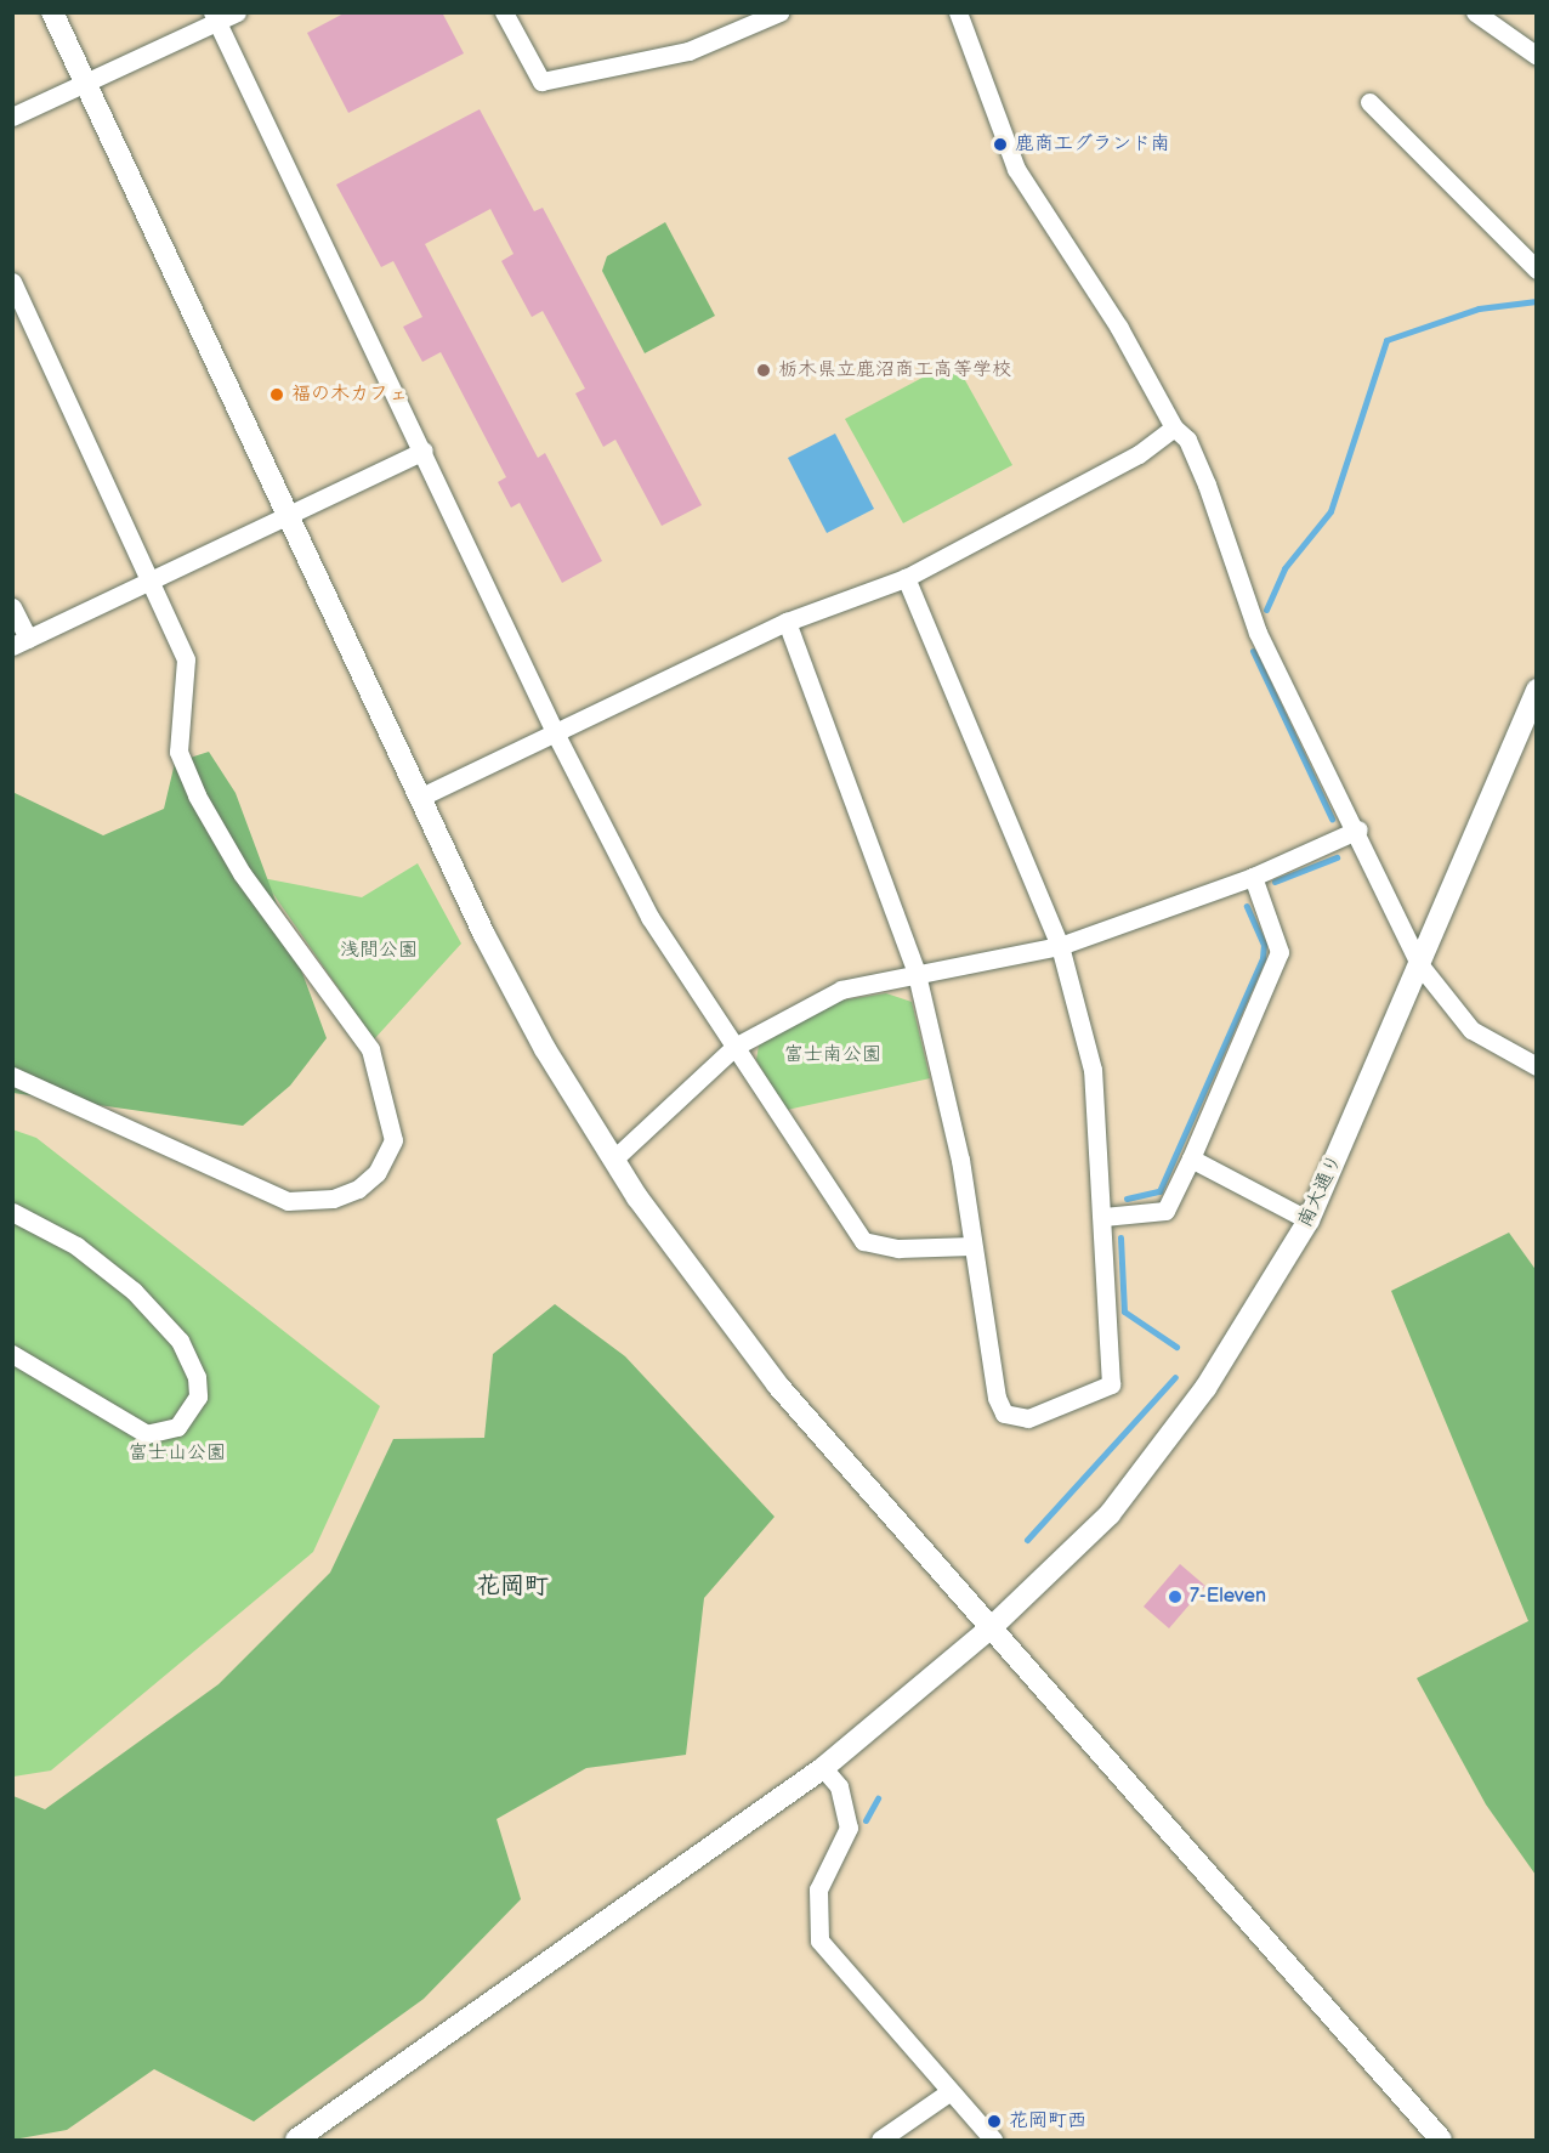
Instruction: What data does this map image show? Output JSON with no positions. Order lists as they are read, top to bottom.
{
  "streets": {
    "street": ["南大通り"]
  },
  "districts": ["花岡町"],
  "parks": ["浅間公園", "富士南公園", "富士山公園"],
  "places": [
    "鹿商工グランド南",
    "栃木県立鹿沼商工高等学校",
    "福の木カフェ",
    "7-Eleven",
    "花岡町西"
  ]
}
